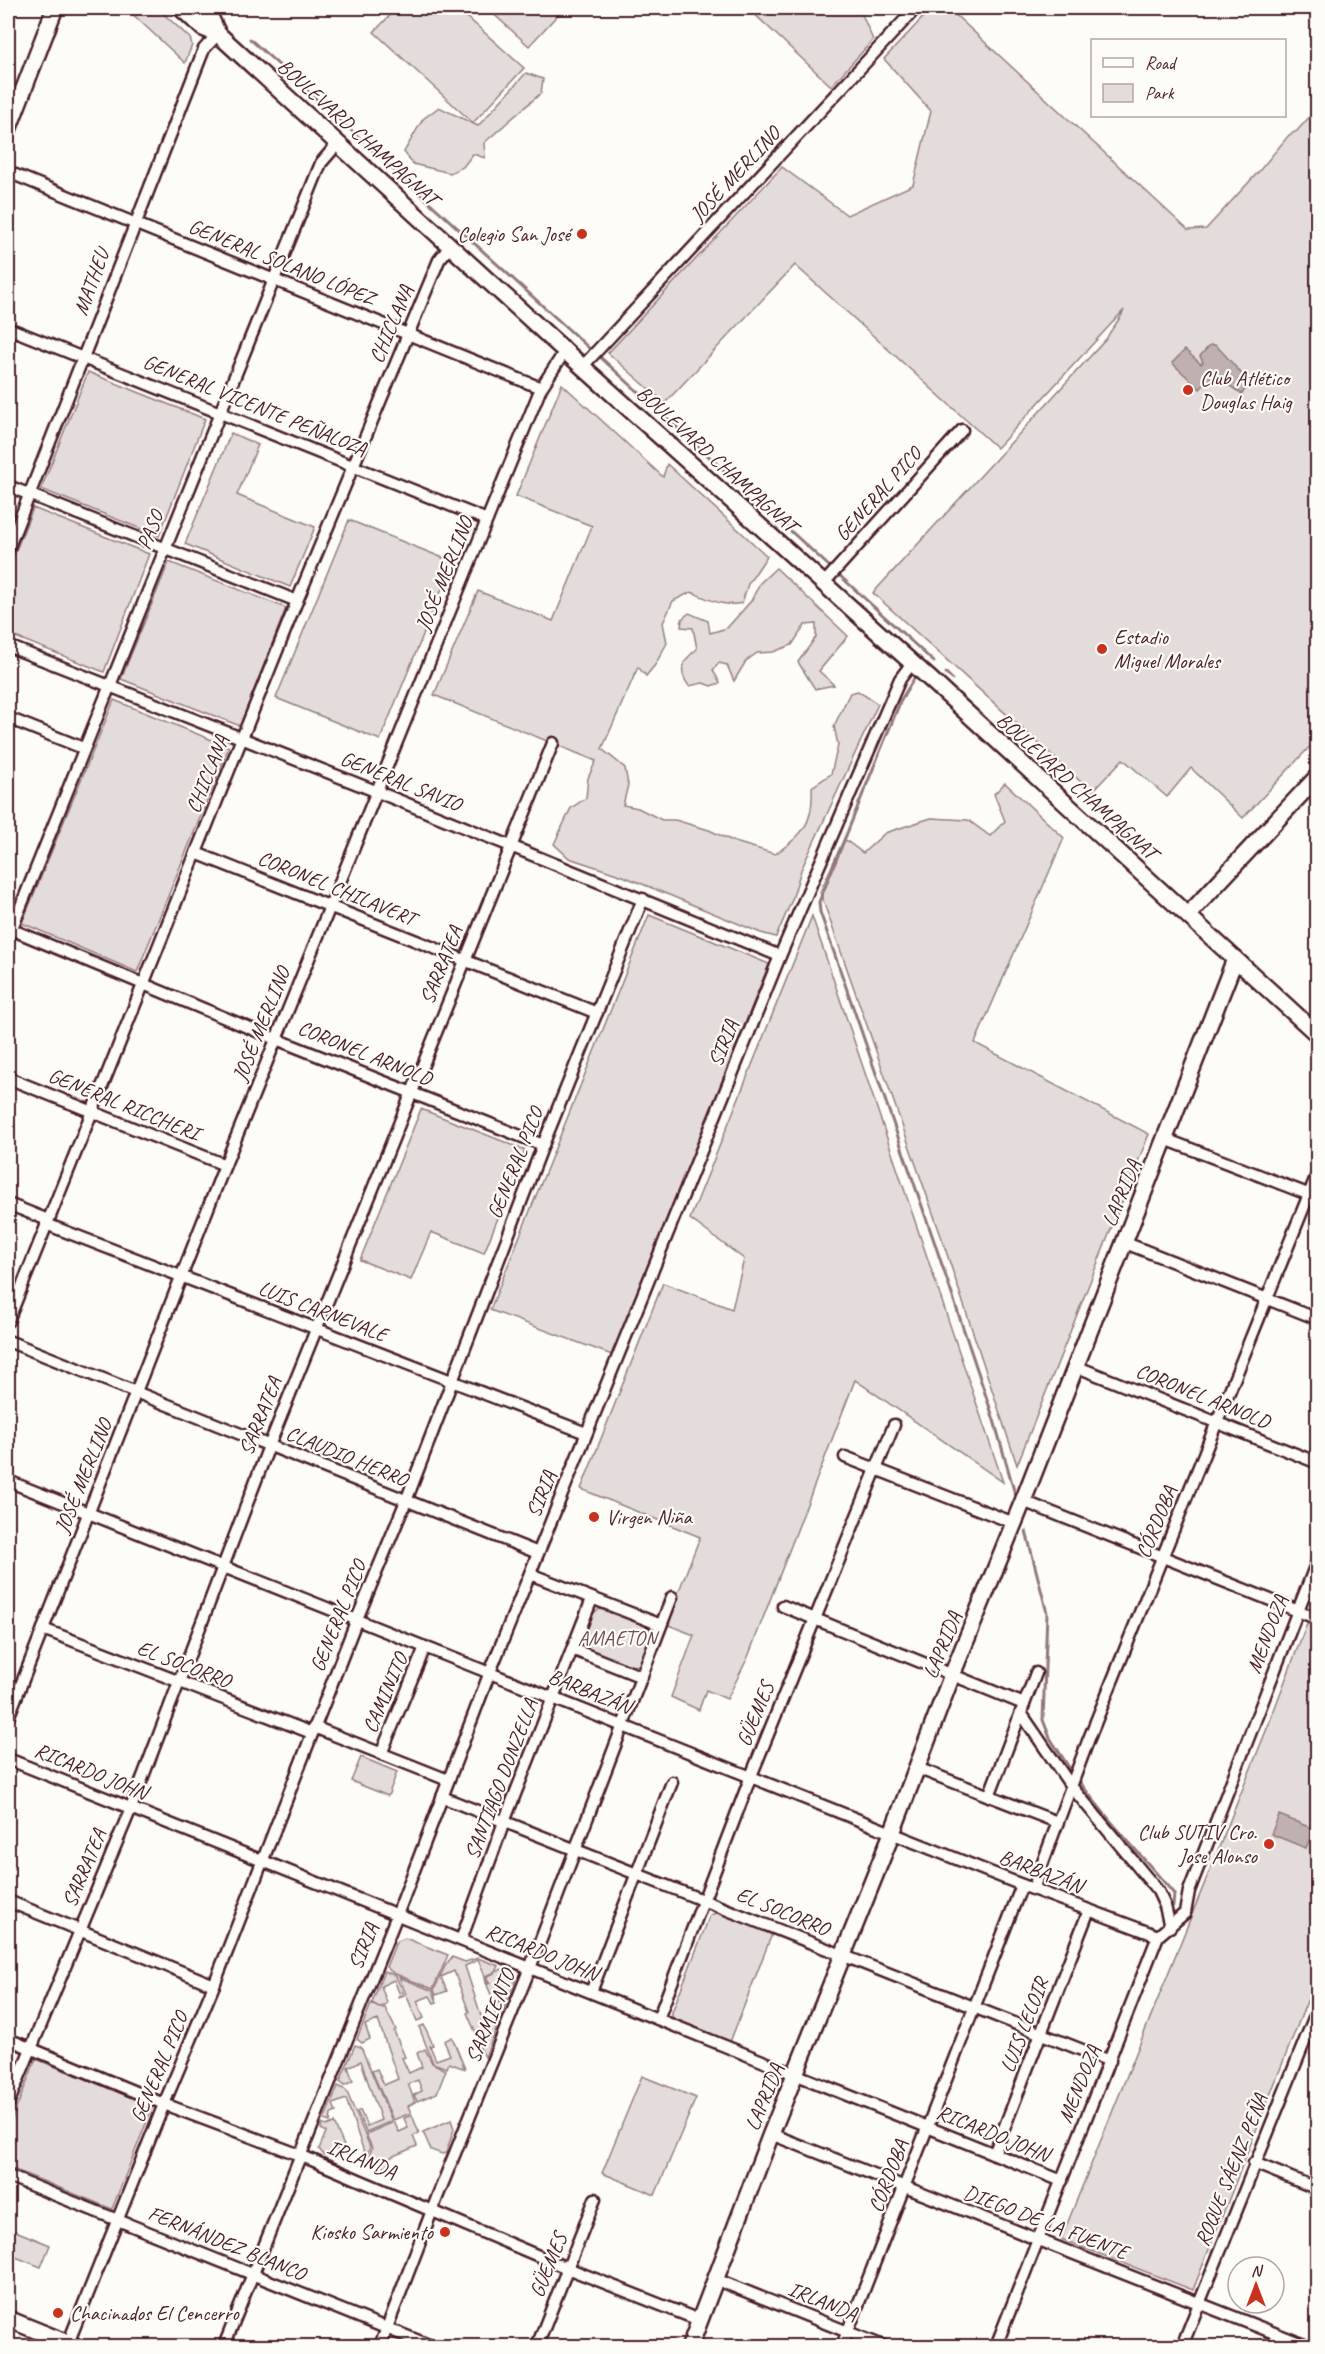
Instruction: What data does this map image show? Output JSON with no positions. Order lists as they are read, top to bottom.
{
  "streets": {
    "main road": ["BOULEVARD CHAMPAGNAT", "LAPRIDA"],
    "street": [
      "JOSÉ MERLINO",
      "GENERAL SOLANO LÓPEZ",
      "MATHEU",
      "CHICLANA",
      "GENERAL VICENTE PEÑALOZA",
      "GENERAL PICO",
      "PASO",
      "GENERAL SAVIO",
      "CORONEL CHILAVERT",
      "SARRATEA",
      "SIRIA",
      "CORONEL ARNOLD",
      "GENERAL RICCHERI",
      "LUIS CARNEVALE",
      "CLAUDIO HERRO",
      "CÓRDOBA",
      "MENDOZA",
      "EL SOCORRO",
      "BARBAZÁN",
      "CAMINITO",
      "GÜEMES",
      "RICARDO JOHN",
      "SANTIAGO DONZELLA",
      "SARMIENTO",
      "LUIS LELOIR",
      "IRLANDA",
      "ROQUE SÁENZ PEÑA",
      "DIEGO DE LA FUENTE",
      "FERNÁNDEZ BLANCO"
    ]
  },
  "crossings": [
    ["BOULEVARD CHAMPAGNAT", "JOSÉ MERLINO"],
    ["BOULEVARD CHAMPAGNAT", "MATHEU"],
    ["BOULEVARD CHAMPAGNAT", "CHICLANA"],
    ["BOULEVARD CHAMPAGNAT", "GENERAL PICO"],
    ["BOULEVARD CHAMPAGNAT", "PASO"],
    ["BOULEVARD CHAMPAGNAT", "SIRIA"],
    ["BOULEVARD CHAMPAGNAT", "LAPRIDA"],
    ["JOSÉ MERLINO", "GENERAL SOLANO LÓPEZ"],
    ["JOSÉ MERLINO", "GENERAL VICENTE PEÑALOZA"],
    ["JOSÉ MERLINO", "GENERAL SAVIO"],
    ["JOSÉ MERLINO", "CORONEL CHILAVERT"],
    ["JOSÉ MERLINO", "CORONEL ARNOLD"],
    ["JOSÉ MERLINO", "GENERAL RICCHERI"],
    ["JOSÉ MERLINO", "LUIS CARNEVALE"],
    ["JOSÉ MERLINO", "CLAUDIO HERRO"],
    ["JOSÉ MERLINO", "EL SOCORRO"],
    ["JOSÉ MERLINO", "BARBAZÁN"],
    ["GENERAL SOLANO LÓPEZ", "MATHEU"],
    ["GENERAL SOLANO LÓPEZ", "CHICLANA"],
    ["GENERAL SOLANO LÓPEZ", "PASO"],
    ["MATHEU", "GENERAL VICENTE PEÑALOZA"],
    ["CHICLANA", "GENERAL VICENTE PEÑALOZA"],
    ["CHICLANA", "GENERAL SAVIO"],
    ["CHICLANA", "CORONEL CHILAVERT"],
    ["CHICLANA", "CORONEL ARNOLD"],
    ["CHICLANA", "GENERAL RICCHERI"],
    ["CHICLANA", "LUIS CARNEVALE"],
    ["GENERAL VICENTE PEÑALOZA", "PASO"],
    ["GENERAL PICO", "GENERAL SAVIO"],
    ["GENERAL PICO", "CORONEL CHILAVERT"],
    ["GENERAL PICO", "CORONEL ARNOLD"],
    ["GENERAL PICO", "LUIS CARNEVALE"],
    ["GENERAL PICO", "CLAUDIO HERRO"],
    ["GENERAL PICO", "EL SOCORRO"],
    ["GENERAL PICO", "BARBAZÁN"],
    ["GENERAL PICO", "RICARDO JOHN"],
    ["GENERAL PICO", "IRLANDA"],
    ["GENERAL PICO", "FERNÁNDEZ BLANCO"],
    ["PASO", "GENERAL SAVIO"],
    ["PASO", "CORONEL ARNOLD"],
    ["GENERAL SAVIO", "SARRATEA"],
    ["GENERAL SAVIO", "SIRIA"],
    ["CORONEL CHILAVERT", "SARRATEA"],
    ["SARRATEA", "CORONEL ARNOLD"],
    ["SARRATEA", "LUIS CARNEVALE"],
    ["SARRATEA", "CLAUDIO HERRO"],
    ["SARRATEA", "EL SOCORRO"],
    ["SARRATEA", "BARBAZÁN"],
    ["SARRATEA", "RICARDO JOHN"],
    ["SARRATEA", "IRLANDA"],
    ["SIRIA", "LUIS CARNEVALE"],
    ["SIRIA", "CLAUDIO HERRO"],
    ["SIRIA", "EL SOCORRO"],
    ["SIRIA", "BARBAZÁN"],
    ["SIRIA", "RICARDO JOHN"],
    ["SIRIA", "IRLANDA"],
    ["SIRIA", "FERNÁNDEZ BLANCO"],
    ["CORONEL ARNOLD", "LAPRIDA"],
    ["CORONEL ARNOLD", "CÓRDOBA"],
    ["LAPRIDA", "EL SOCORRO"],
    ["LAPRIDA", "BARBAZÁN"],
    ["LAPRIDA", "RICARDO JOHN"],
    ["LAPRIDA", "IRLANDA"],
    ["LAPRIDA", "DIEGO DE LA FUENTE"],
    ["CÓRDOBA", "EL SOCORRO"],
    ["CÓRDOBA", "BARBAZÁN"],
    ["CÓRDOBA", "RICARDO JOHN"],
    ["CÓRDOBA", "IRLANDA"],
    ["CÓRDOBA", "DIEGO DE LA FUENTE"],
    ["MENDOZA", "EL SOCORRO"],
    ["MENDOZA", "BARBAZÁN"],
    ["MENDOZA", "RICARDO JOHN"],
    ["MENDOZA", "DIEGO DE LA FUENTE"],
    ["EL SOCORRO", "CAMINITO"],
    ["EL SOCORRO", "GÜEMES"],
    ["EL SOCORRO", "SANTIAGO DONZELLA"],
    ["EL SOCORRO", "SARMIENTO"],
    ["EL SOCORRO", "LUIS LELOIR"],
    ["BARBAZÁN", "CAMINITO"],
    ["BARBAZÁN", "GÜEMES"],
    ["BARBAZÁN", "SANTIAGO DONZELLA"],
    ["BARBAZÁN", "SARMIENTO"],
    ["BARBAZÁN", "LUIS LELOIR"],
    ["GÜEMES", "RICARDO JOHN"],
    ["GÜEMES", "IRLANDA"],
    ["RICARDO JOHN", "SANTIAGO DONZELLA"],
    ["RICARDO JOHN", "SARMIENTO"],
    ["RICARDO JOHN", "LUIS LELOIR"],
    ["SARMIENTO", "IRLANDA"],
    ["SARMIENTO", "FERNÁNDEZ BLANCO"],
    ["ROQUE SÁENZ PEÑA", "DIEGO DE LA FUENTE"]
  ],
  "parks": ["AMAETON"],
  "places": [
    "Colegio San José",
    "Club Atlético Douglas Haig",
    "Estadio Miguel Morales",
    "Virgen Niña",
    "Club SUTIV Cro. Jose Alonso",
    "Kiosko Sarmiento",
    "Chacinados El Cencerro"
  ],
  "legend": ["Road", "Park"],
  "north": "top"
}
